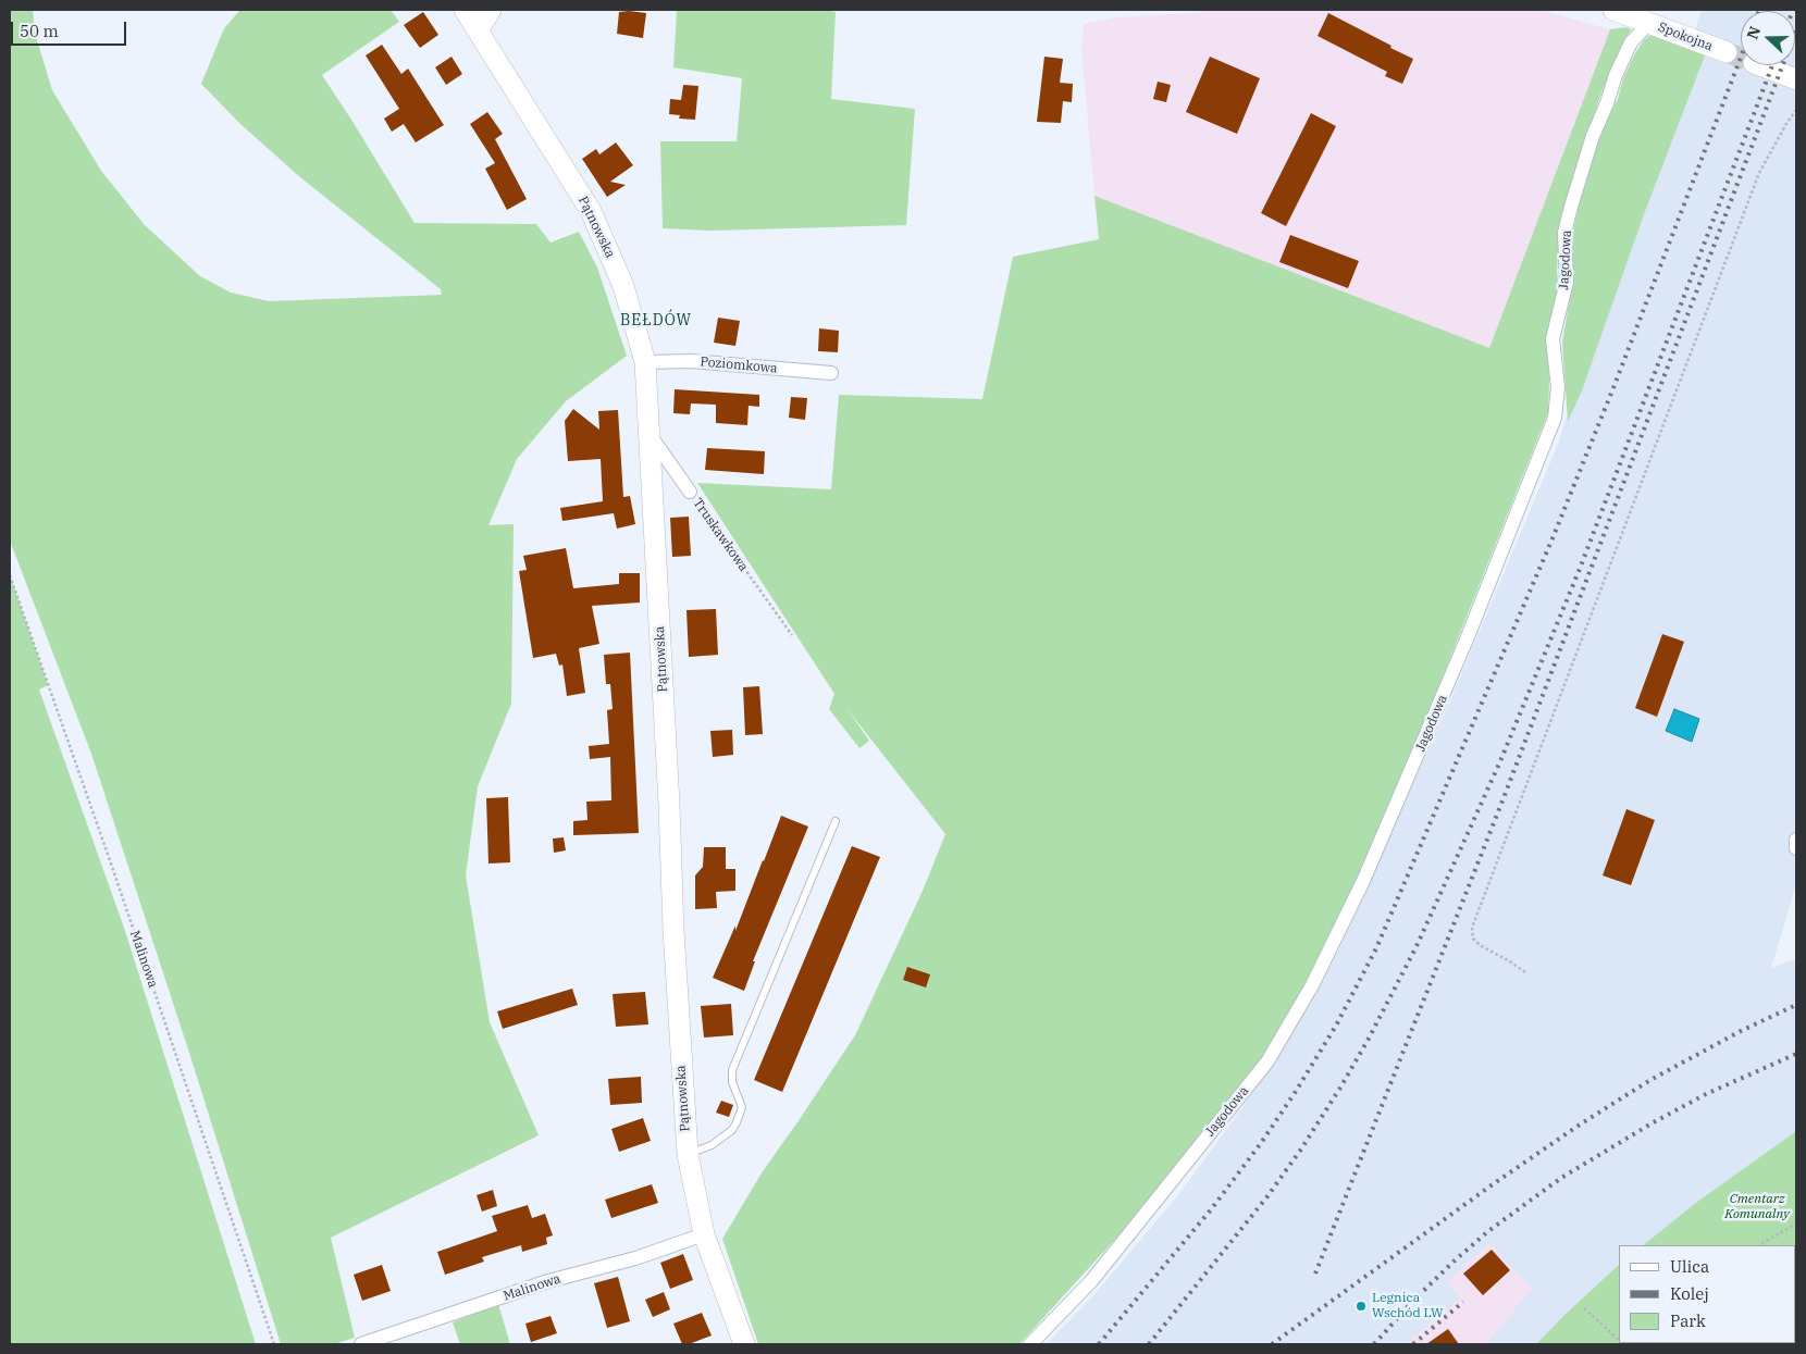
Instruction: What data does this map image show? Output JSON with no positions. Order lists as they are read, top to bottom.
{
  "streets": {
    "street": [
      "Spokojna",
      "Pątnowska",
      "Jagodowa",
      "Poziomkowa",
      "Truskawkowa",
      "Malinowa"
    ]
  },
  "crossings": [
    ["Spokojna", "Jagodowa"],
    ["Pątnowska", "Poziomkowa"],
    ["Pątnowska", "Truskawkowa"],
    ["Pątnowska", "Malinowa"]
  ],
  "districts": ["BEŁDÓW"],
  "parks": ["Cmentarz Komunalny"],
  "places": ["Legnica Wschód LW"],
  "legend": ["Ulica", "Kolej", "Park"],
  "scale_bar": "50 m",
  "north": "left"
}
